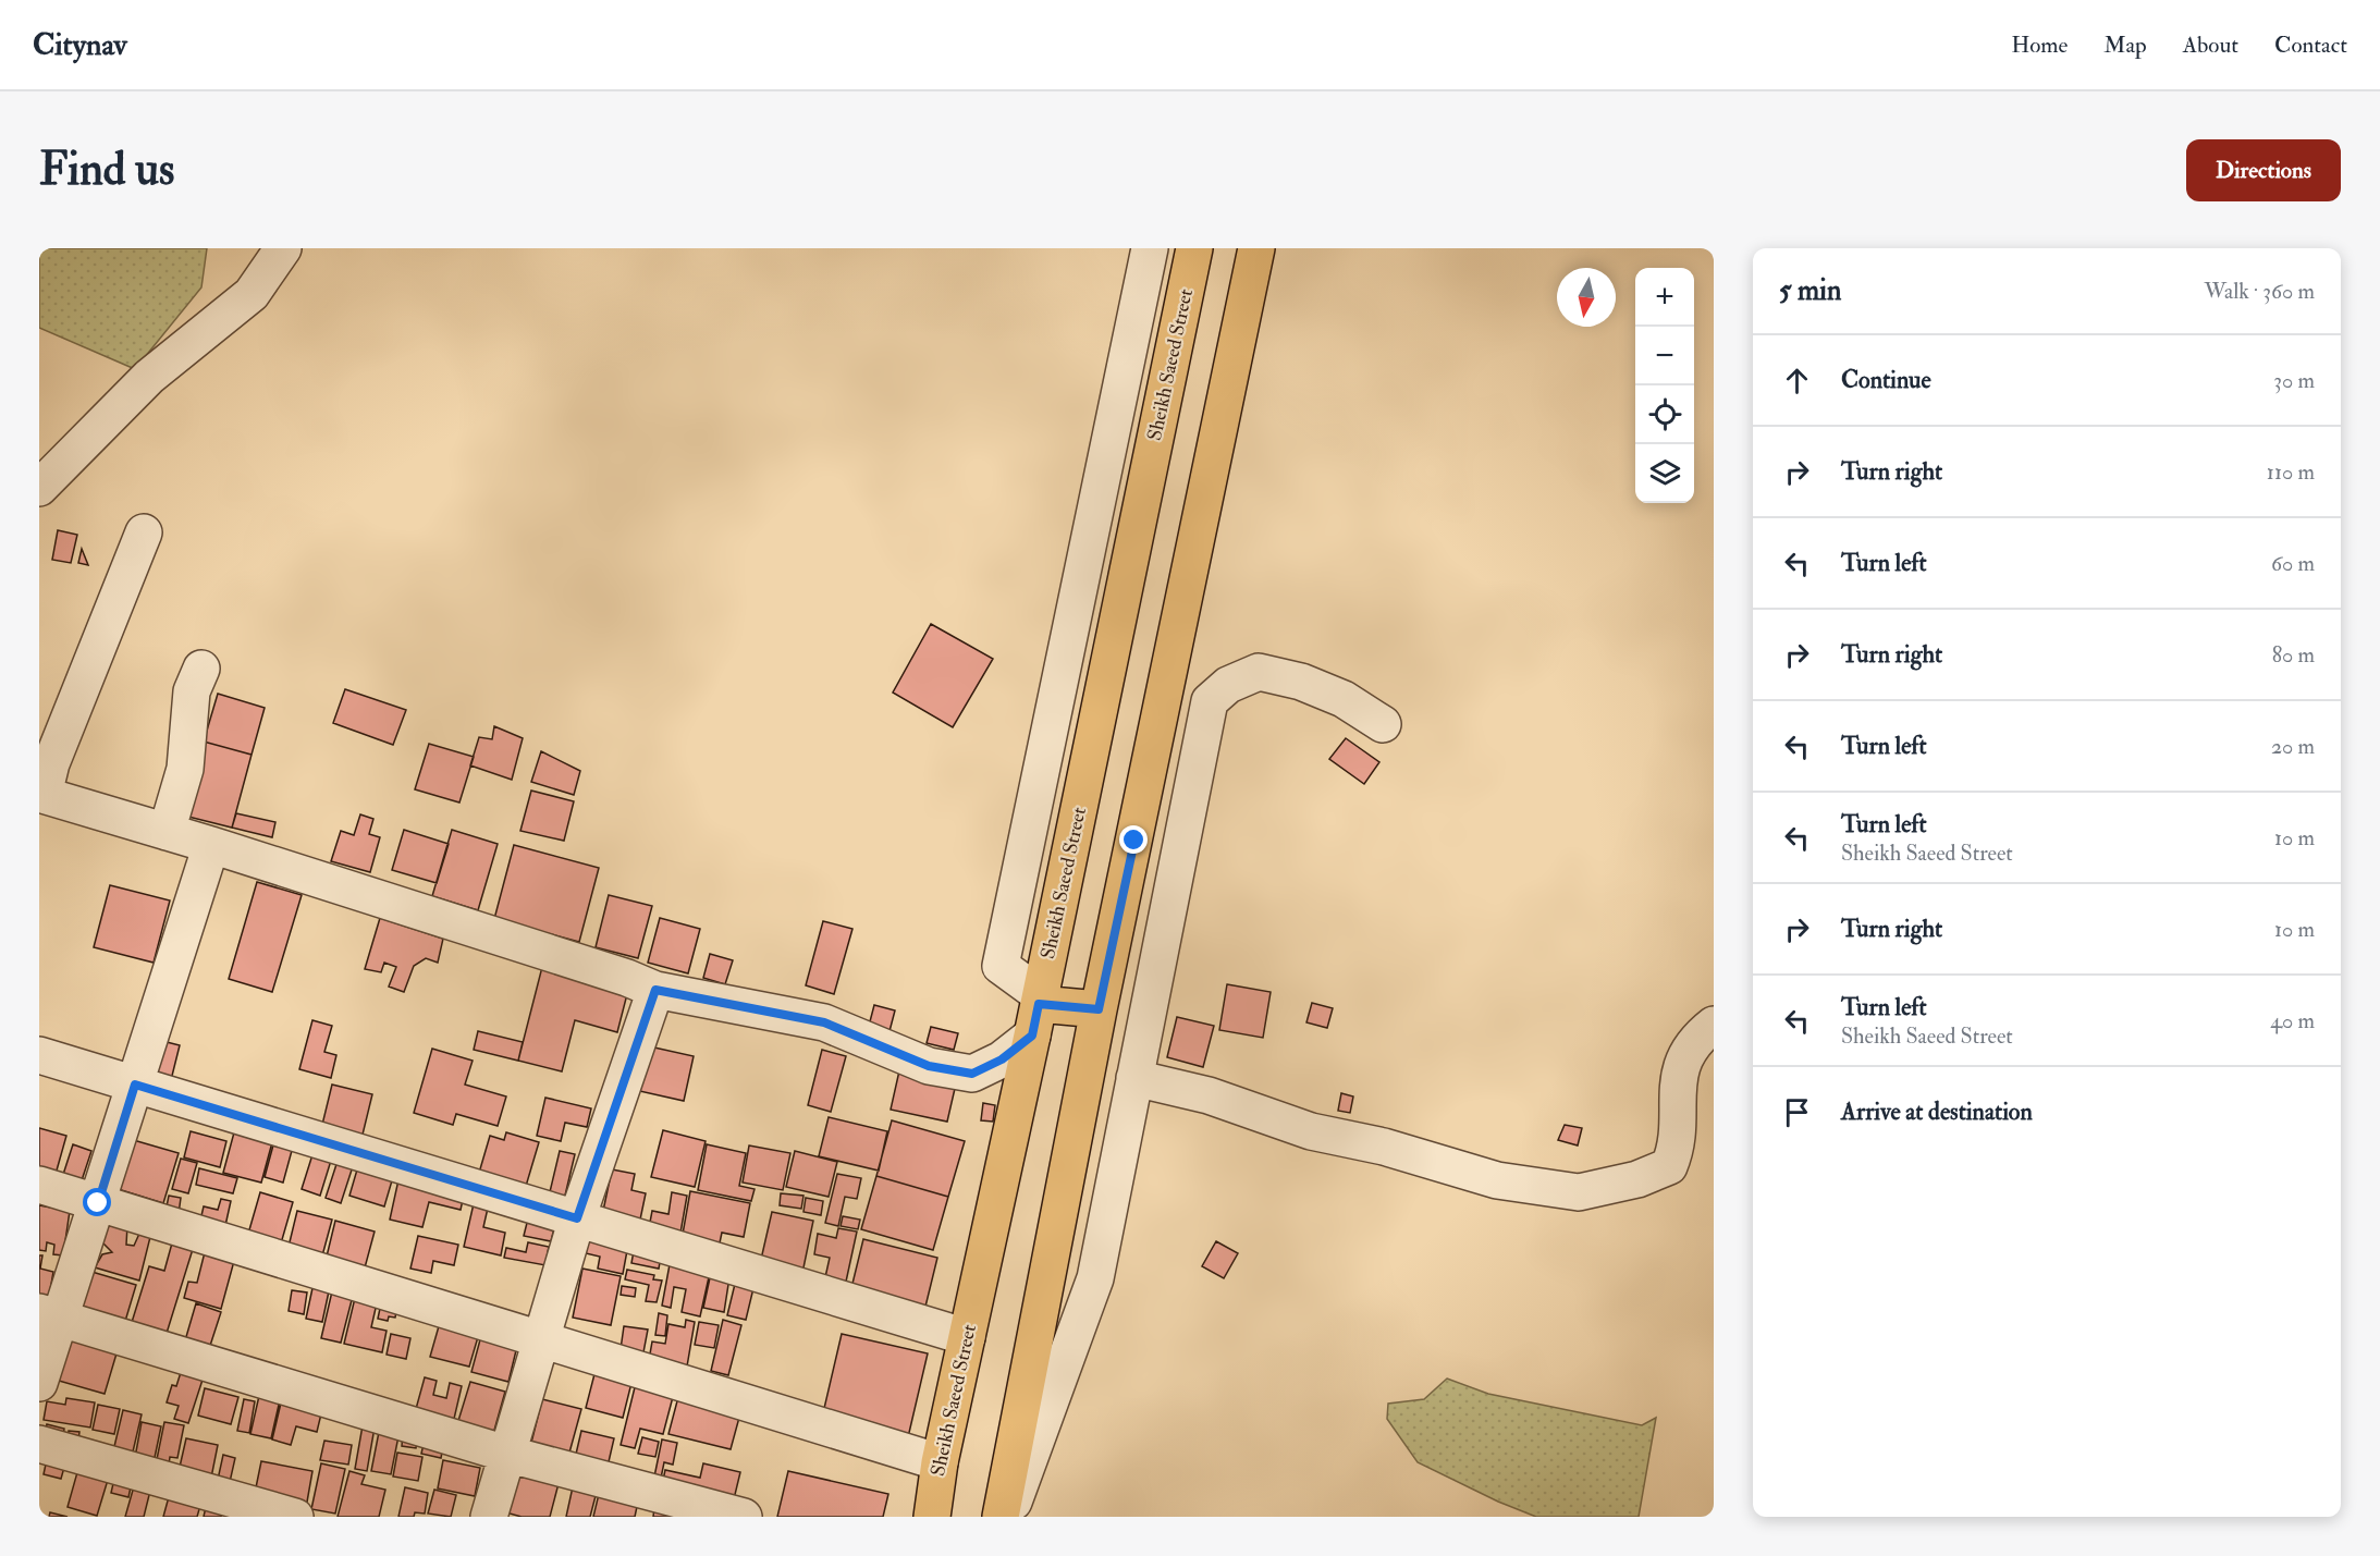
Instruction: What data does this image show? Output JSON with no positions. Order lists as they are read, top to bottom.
{
  "streets": {
    "main road": ["Sheikh Saeed Street"]
  },
  "north": "bottom",
  "page": {
    "header": "Citynav",
    "nav": [
      "Home",
      "Map",
      "About",
      "Contact"
    ],
    "buttons": "Directions",
    "title": "Find us",
    "heading": ["5 min", "Walk · 360 m"],
    "map_buttons": ["+", "−"],
    "list": [
      ["Continue", "30 m"],
      ["Turn right", "110 m"],
      ["Turn left", "60 m"],
      ["Turn right", "80 m"],
      ["Turn left", "20 m"],
      ["Turn left", "Sheikh Saeed Street", "10 m"],
      ["Turn right", "10 m"],
      ["Turn left", "Sheikh Saeed Street", "40 m"],
      "Arrive at destination"
    ]
  }
}
